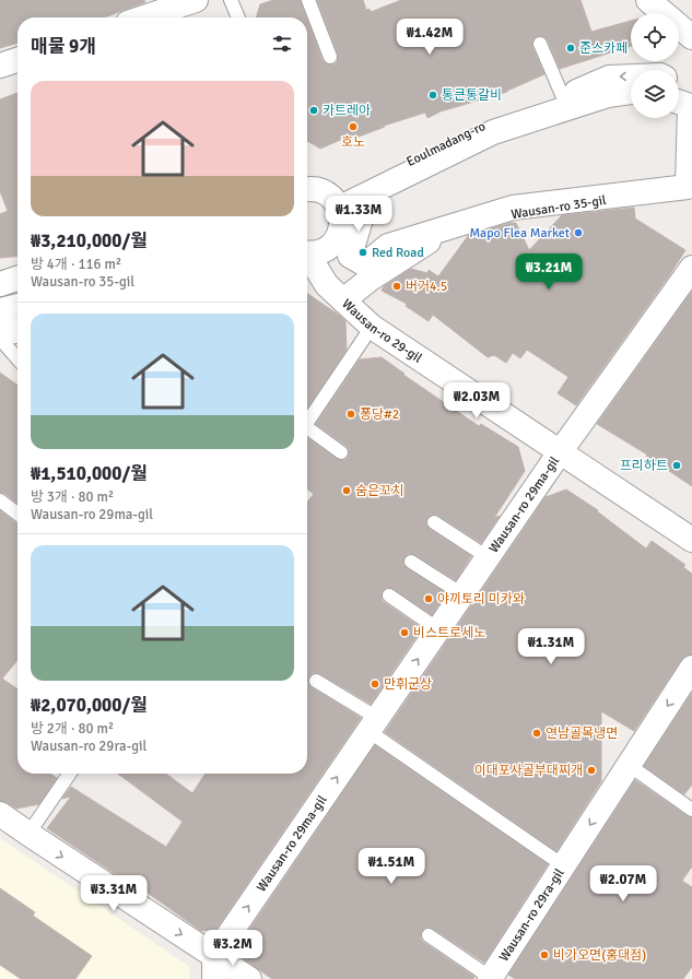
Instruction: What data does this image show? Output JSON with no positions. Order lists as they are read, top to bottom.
{
  "streets": {
    "street": [
      "Eoulmadang-ro",
      "Wausan-ro 35-gil",
      "Wausan-ro 29-gil",
      "Wausan-ro 29ma-gil",
      "Wausan-ro 29ra-gil"
    ]
  },
  "crossings": [
    ["Wausan-ro 35-gil", "Wausan-ro 29-gil"],
    ["Wausan-ro 29-gil", "Wausan-ro 29ma-gil"]
  ],
  "one_way": ["Wausan-ro 29ma-gil", "Wausan-ro 29ra-gil"],
  "places": [
    "준스카페",
    "통큰통갈비",
    "카트레아",
    "호노",
    "Mapo Flea Market",
    "Red Road",
    "버거4.5",
    "퐁당#2",
    "프리하트",
    "숨은꼬치",
    "야끼토리 미카와",
    "비스트로세노",
    "만휘군상",
    "연남골목냉면",
    "이대포사골부대찌개",
    "비가오면(홍대점)"
  ],
  "page": {
    "heading": "매물 9개",
    "price": [
      "₩1.42M",
      "₩1.33M",
      "₩3.21M",
      "₩2.03M",
      "₩1.31M",
      "₩1.51M",
      "₩2.07M",
      "₩3.31M",
      "₩3.2M"
    ],
    "list": [
      {
        "name": "₩3,210,000/월",
        "note": "방 4개 · 116 m² · Wausan-ro 35-gil"
      },
      {
        "name": "₩1,510,000/월",
        "note": "방 3개 · 80 m² · Wausan-ro 29ma-gil"
      },
      {
        "name": "₩2,070,000/월",
        "note": "방 2개 · 80 m² · Wausan-ro 29ra-gil"
      }
    ]
  }
}
